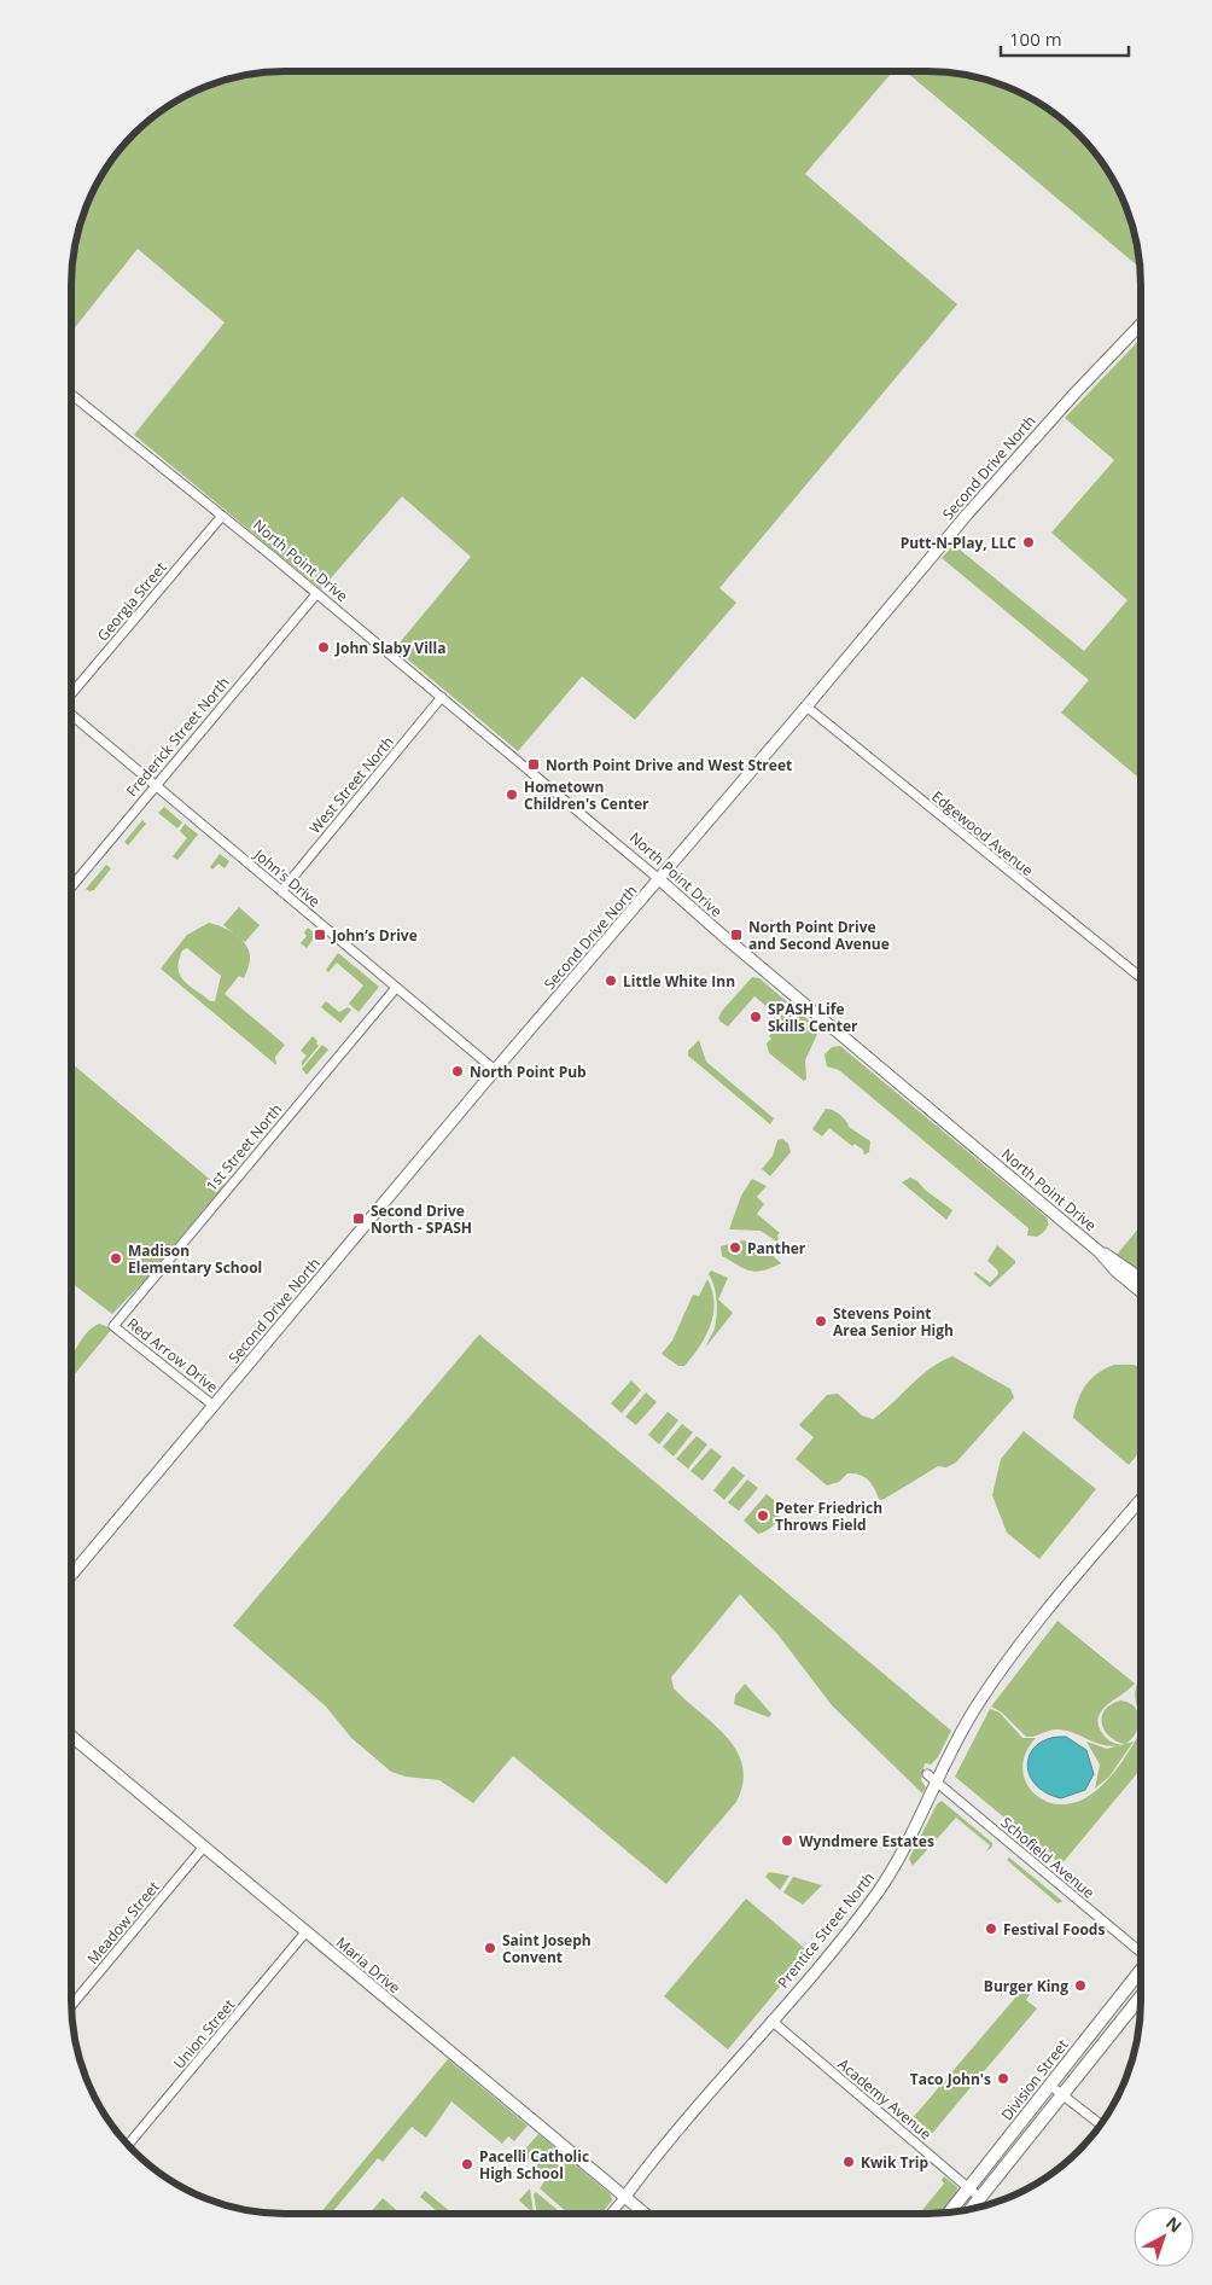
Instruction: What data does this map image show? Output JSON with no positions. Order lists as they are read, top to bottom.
{
  "streets": {
    "main road": ["Division Street"],
    "street": [
      "Second Drive North",
      "North Point Drive",
      "Georgia Street",
      "Frederick Street North",
      "West Street North",
      "Edgewood Avenue",
      "John's Drive",
      "1st Street North",
      "Red Arrow Drive",
      "Schofield Avenue",
      "Meadow Street",
      "Prentice Street North",
      "Maria Drive",
      "Union Street",
      "Academy Avenue"
    ]
  },
  "crossings": [
    ["Second Drive North", "North Point Drive"],
    ["Second Drive North", "Edgewood Avenue"],
    ["Second Drive North", "John's Drive"],
    ["Second Drive North", "Red Arrow Drive"],
    ["North Point Drive", "Georgia Street"],
    ["North Point Drive", "Frederick Street North"],
    ["North Point Drive", "West Street North"],
    ["Frederick Street North", "John's Drive"],
    ["West Street North", "John's Drive"],
    ["John's Drive", "1st Street North"],
    ["1st Street North", "Red Arrow Drive"],
    ["Schofield Avenue", "Prentice Street North"],
    ["Meadow Street", "Maria Drive"],
    ["Prentice Street North", "Maria Drive"],
    ["Prentice Street North", "Academy Avenue"],
    ["Maria Drive", "Union Street"],
    ["Division Street", "Academy Avenue"]
  ],
  "places": {
    "other": [
      "Putt-N-Play, LLC",
      "John Slaby Villa",
      "Hometown Children's Center",
      "Little White Inn",
      "SPASH Life Skills Center",
      "North Point Pub",
      "Panther",
      "Madison Elementary School",
      "Stevens Point Area Senior High",
      "Peter Friedrich Throws Field",
      "Wyndmere Estates",
      "Festival Foods",
      "Saint Joseph Convent",
      "Burger King",
      "Taco John's",
      "Kwik Trip",
      "Pacelli Catholic High School"
    ],
    "transit": [
      "North Point Drive and West Street",
      "John’s Drive",
      "North Point Drive and Second Avenue",
      "Second Drive North - SPASH"
    ]
  },
  "scale_bar": "100 m",
  "north": "top right"
}
